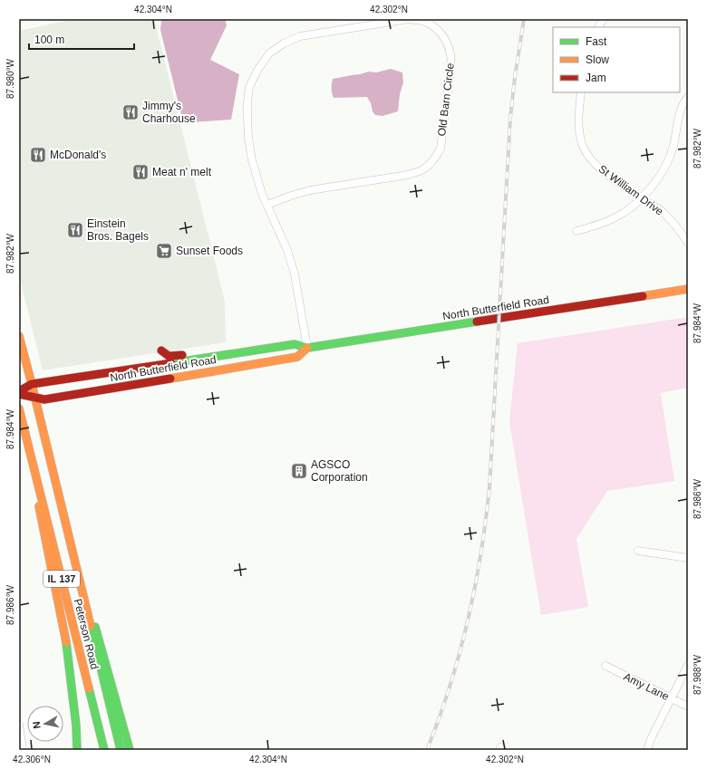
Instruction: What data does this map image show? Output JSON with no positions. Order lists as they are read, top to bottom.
{
  "streets": {
    "main road": ["North Butterfield Road", "IL 137", "Peterson Road"],
    "street": ["Old Barn Circle", "St William Drive", "Amy Lane"]
  },
  "crossings": [
    ["Old Barn Circle", "North Butterfield Road"],
    ["North Butterfield Road", "Peterson Road"]
  ],
  "places": {
    "restaurant": [
      "Jimmy's Charhouse",
      "McDonald's",
      "Meat n' melt",
      "Einstein Bros. Bagels"
    ],
    "supermarket": ["Sunset Foods"],
    "building": ["AGSCO Corporation"]
  },
  "legend": ["Fast", "Slow", "Jam"],
  "scale_bar": "100 m",
  "north": "left",
  "coordinates": [
    "42.304°N",
    "42.302°N",
    "87.980°W",
    "87.982°W",
    "87.984°W",
    "87.986°W",
    "87.988°W",
    "42.306°N"
  ]
}
